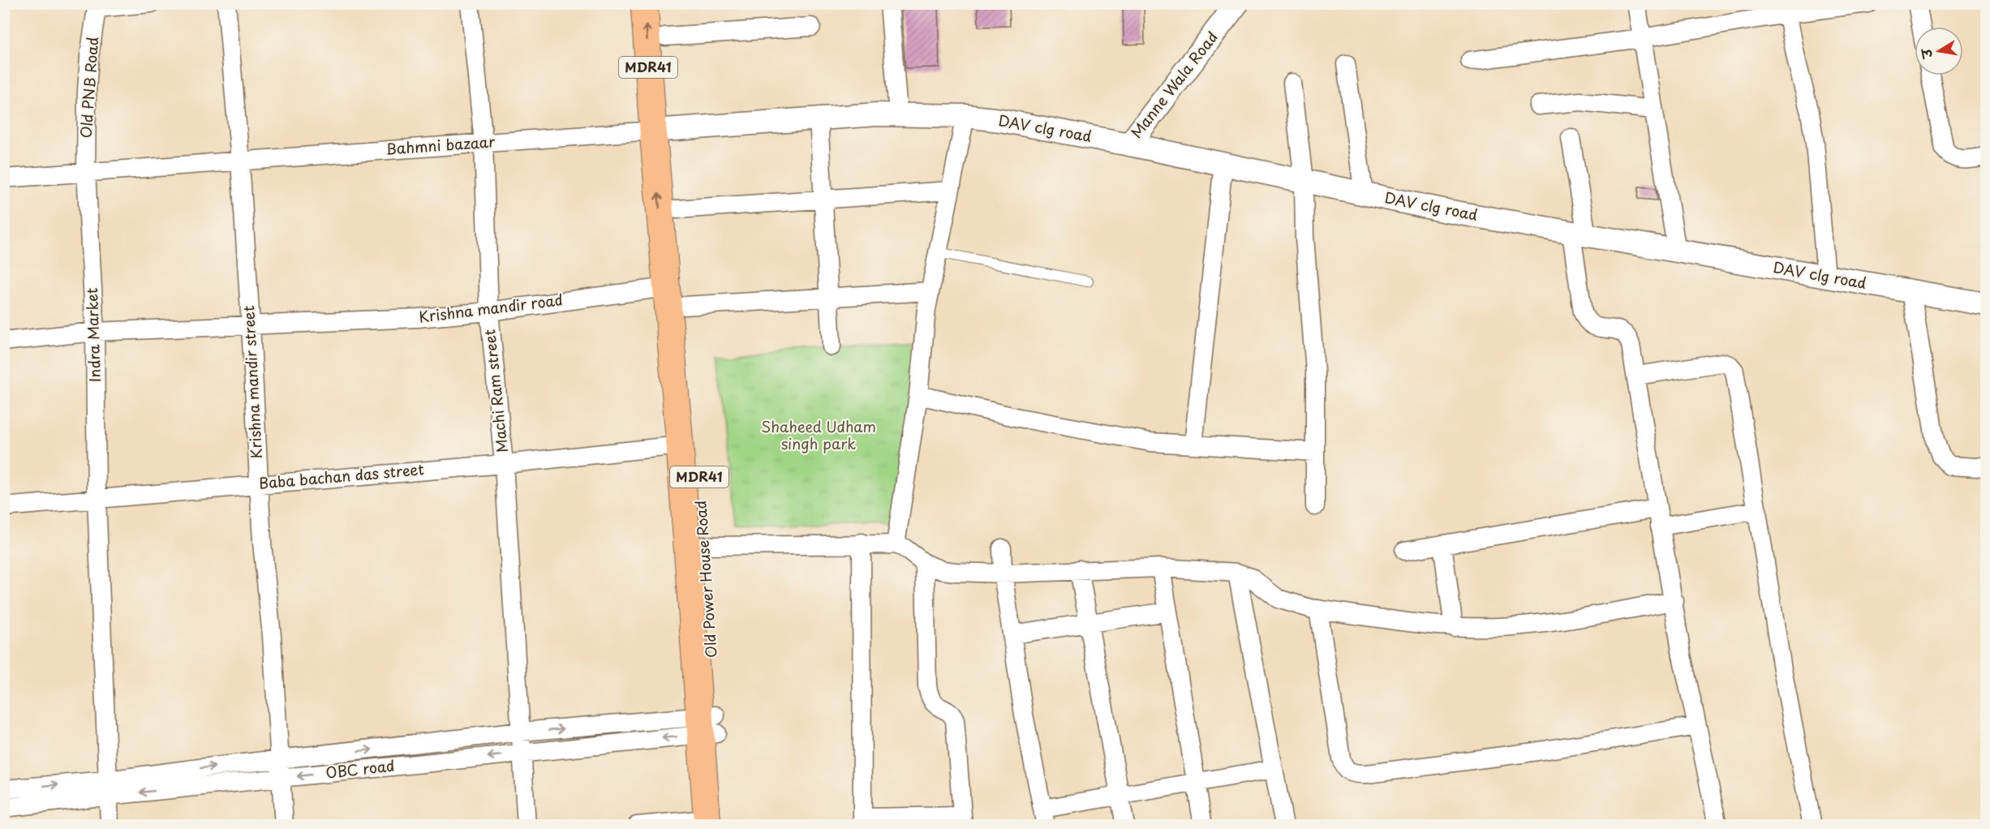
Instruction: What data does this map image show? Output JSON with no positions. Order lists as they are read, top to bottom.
{
  "streets": {
    "highway": ["MDR41", "Old Power House Road"],
    "street": [
      "Manne Wala Road",
      "Old PNB Road",
      "DAV clg road",
      "Bahmni bazaar",
      "Krishna mandir road",
      "Indra Market",
      "Krishna mandir street",
      "Machi Ram street",
      "Baba bachan das street",
      "OBC road"
    ]
  },
  "crossings": [
    ["MDR41", "Bahmni bazaar"],
    ["MDR41", "Old Power House Road"],
    ["Manne Wala Road", "DAV clg road"],
    ["Old PNB Road", "Bahmni bazaar"],
    ["Old PNB Road", "Indra Market"],
    ["DAV clg road", "Bahmni bazaar"],
    ["Bahmni bazaar", "Indra Market"],
    ["Bahmni bazaar", "Krishna mandir street"],
    ["Bahmni bazaar", "Machi Ram street"],
    ["Bahmni bazaar", "Old Power House Road"],
    ["Krishna mandir road", "Indra Market"],
    ["Krishna mandir road", "Krishna mandir street"],
    ["Krishna mandir road", "Machi Ram street"],
    ["Krishna mandir road", "Old Power House Road"],
    ["Indra Market", "Baba bachan das street"],
    ["Indra Market", "OBC road"],
    ["Krishna mandir street", "Baba bachan das street"],
    ["Krishna mandir street", "OBC road"],
    ["Machi Ram street", "Baba bachan das street"],
    ["Machi Ram street", "OBC road"],
    ["Baba bachan das street", "Old Power House Road"],
    ["Old Power House Road", "OBC road"]
  ],
  "parks": ["Shaheed Udham singh park"],
  "north": "left"
}
